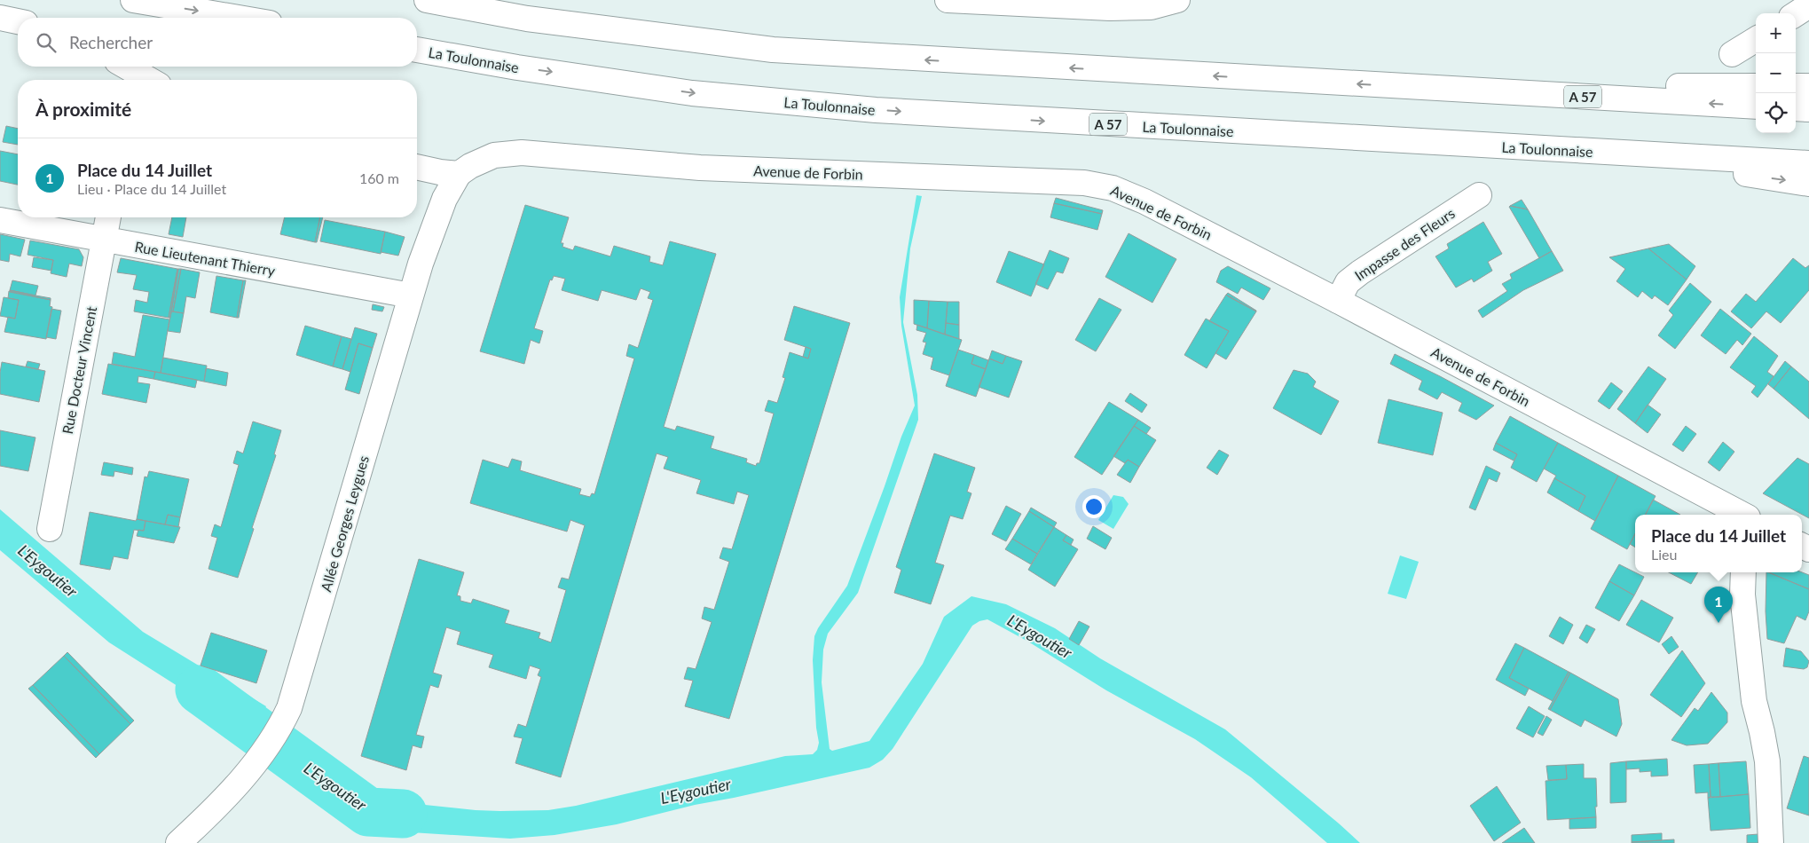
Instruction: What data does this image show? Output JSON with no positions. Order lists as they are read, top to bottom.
{
  "streets": {
    "main road": [
      "La Toulonnaise",
      "A 57",
      "Avenue de Forbin",
      "Impasse des Fleurs",
      "Rue Lieutenant Thierry",
      "Rue Docteur Vincent",
      "Allée Georges Leygues"
    ]
  },
  "crossings": [
    ["Avenue de Forbin", "Impasse des Fleurs"],
    ["Avenue de Forbin", "Allée Georges Leygues"],
    ["Rue Lieutenant Thierry", "Rue Docteur Vincent"],
    ["Rue Lieutenant Thierry", "Allée Georges Leygues"]
  ],
  "water": ["L'Eygoutier"],
  "page": {
    "map_buttons": ["+", "−"],
    "search": "Rechercher",
    "heading": "À proximité",
    "list": [
      {
        "mark": "1",
        "name": "Place du 14 Juillet",
        "note": "Lieu · Place du 14 Juillet",
        "value": "160 m"
      }
    ],
    "popup": ["Place du 14 Juillet", "Lieu"],
    "pins": "1"
  }
}
